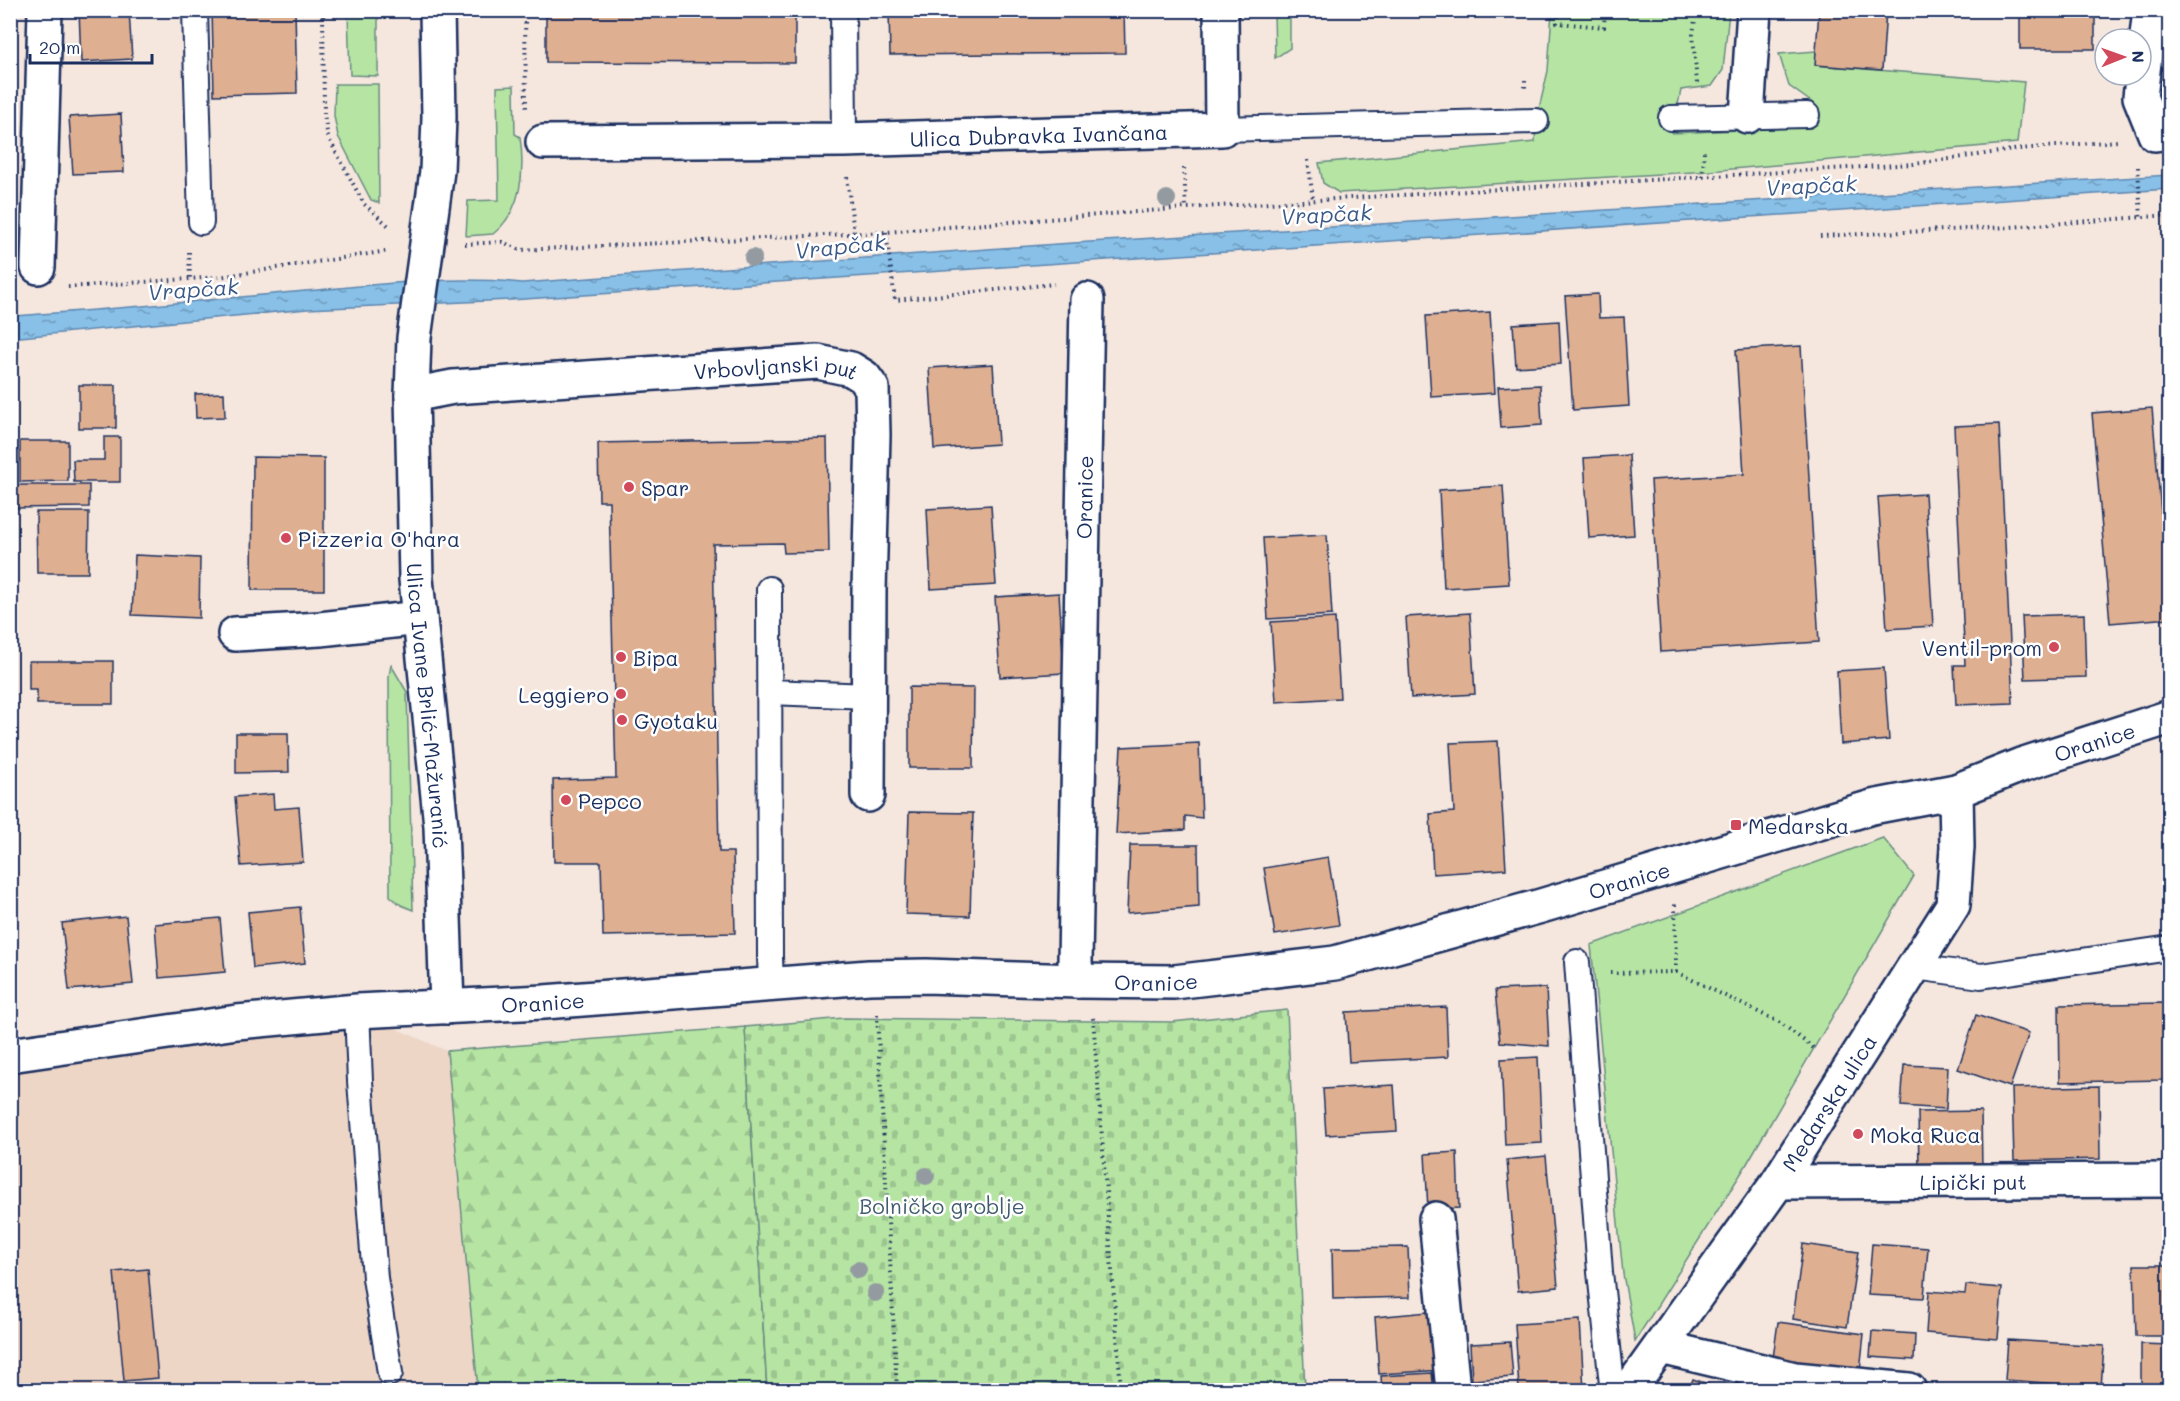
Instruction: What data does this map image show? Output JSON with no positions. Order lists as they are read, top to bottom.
{
  "streets": {
    "street": [
      "Ulica Dubravka Ivančana",
      "Vrbovljanski put",
      "Oranice",
      "Ulica Ivane Brlić-Mažuranić",
      "Medarska ulica",
      "Lipički put"
    ]
  },
  "crossings": [
    ["Vrbovljanski put", "Ulica Ivane Brlić-Mažuranić"],
    ["Oranice", "Ulica Ivane Brlić-Mažuranić"],
    ["Oranice", "Medarska ulica"],
    ["Medarska ulica", "Lipički put"]
  ],
  "water": ["Vrapčak"],
  "parks": ["Bolničko groblje"],
  "places": {
    "other": [
      "Spar",
      "Pizzeria O'hara",
      "Ventil-prom",
      "Bipa",
      "Leggiero",
      "Gyotaku",
      "Pepco",
      "Moka Ruca"
    ],
    "transit": ["Medarska"]
  },
  "scale_bar": "20 m",
  "north": "right"
}
